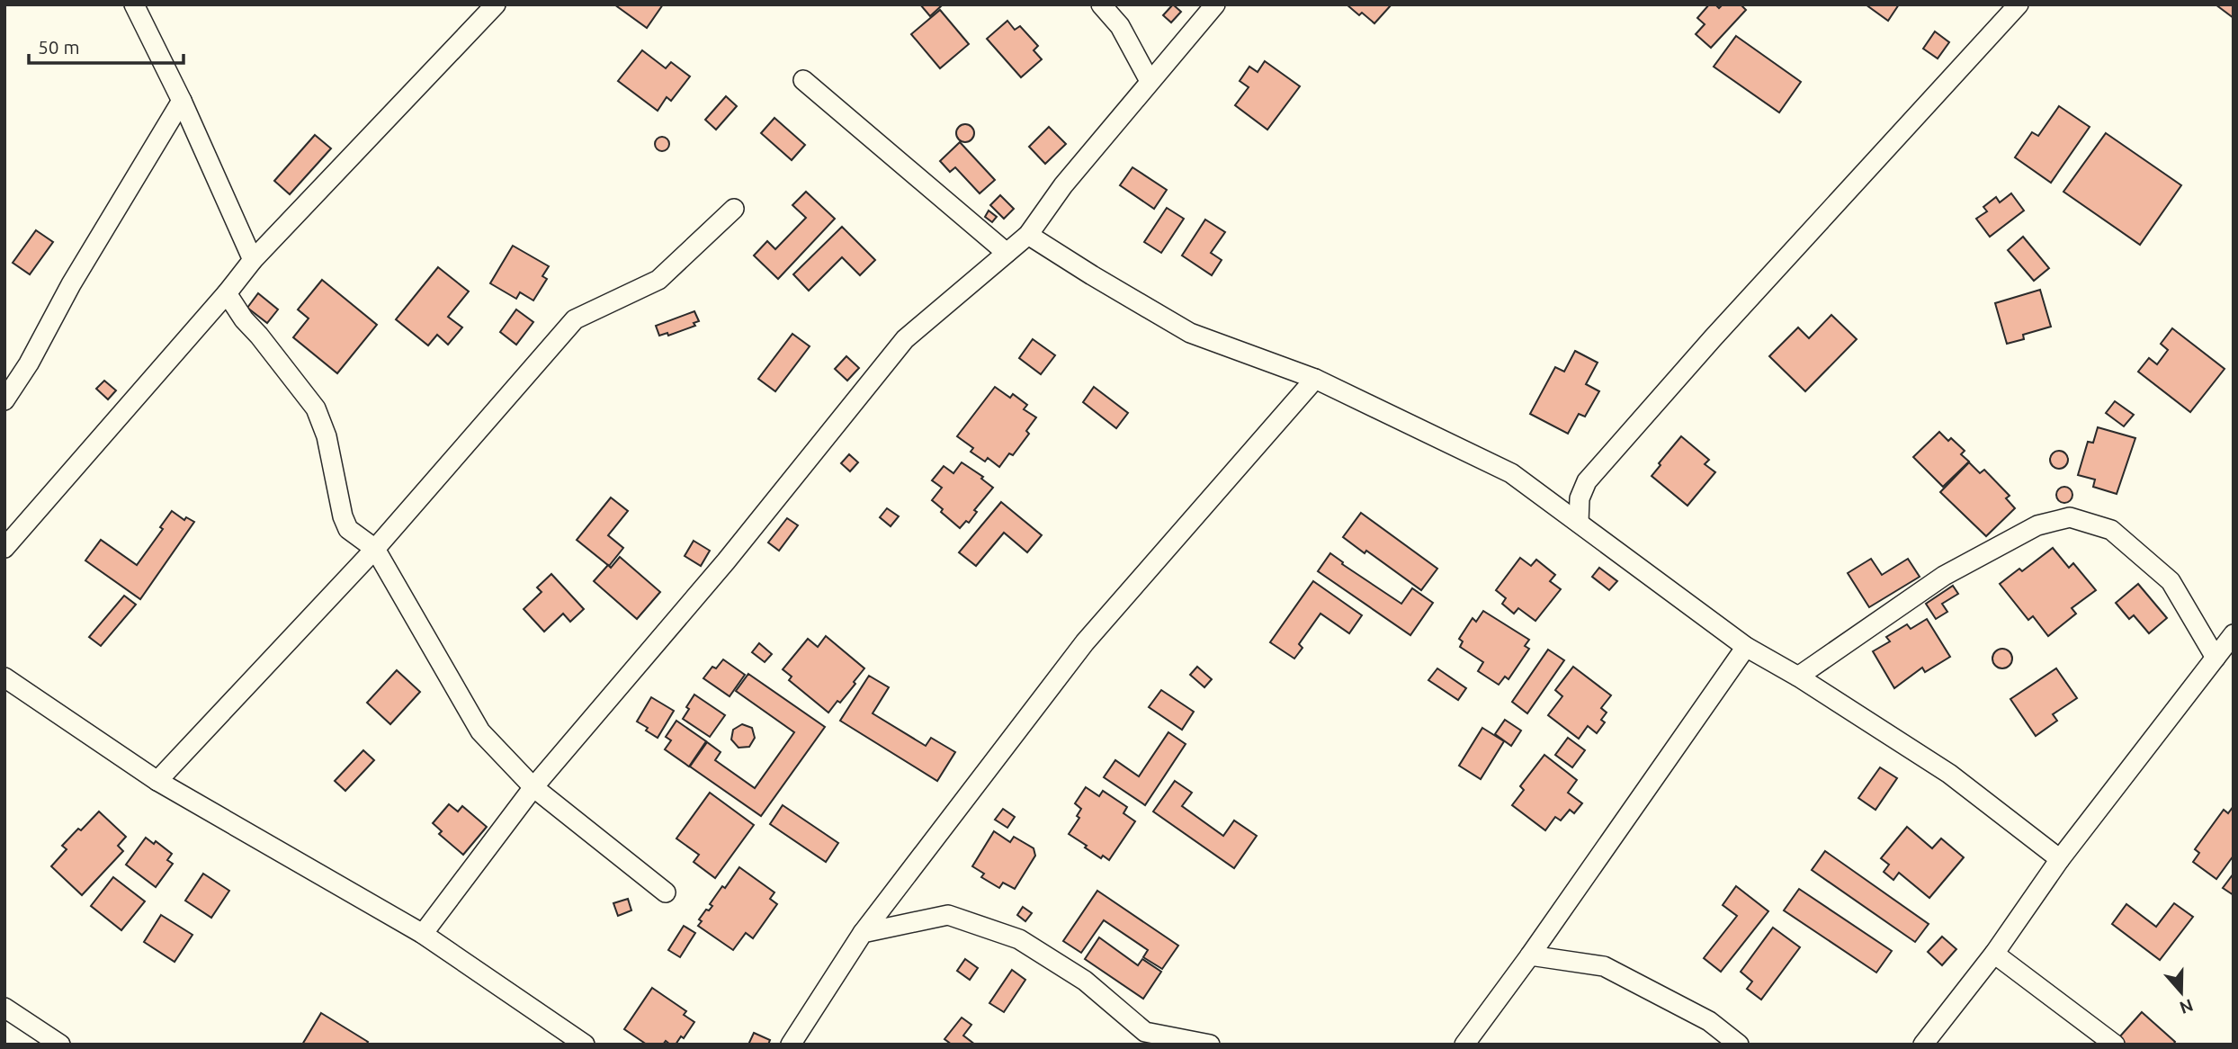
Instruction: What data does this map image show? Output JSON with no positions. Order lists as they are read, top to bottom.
{
  "scale_bar": "50 m",
  "north": "bottom"
}
